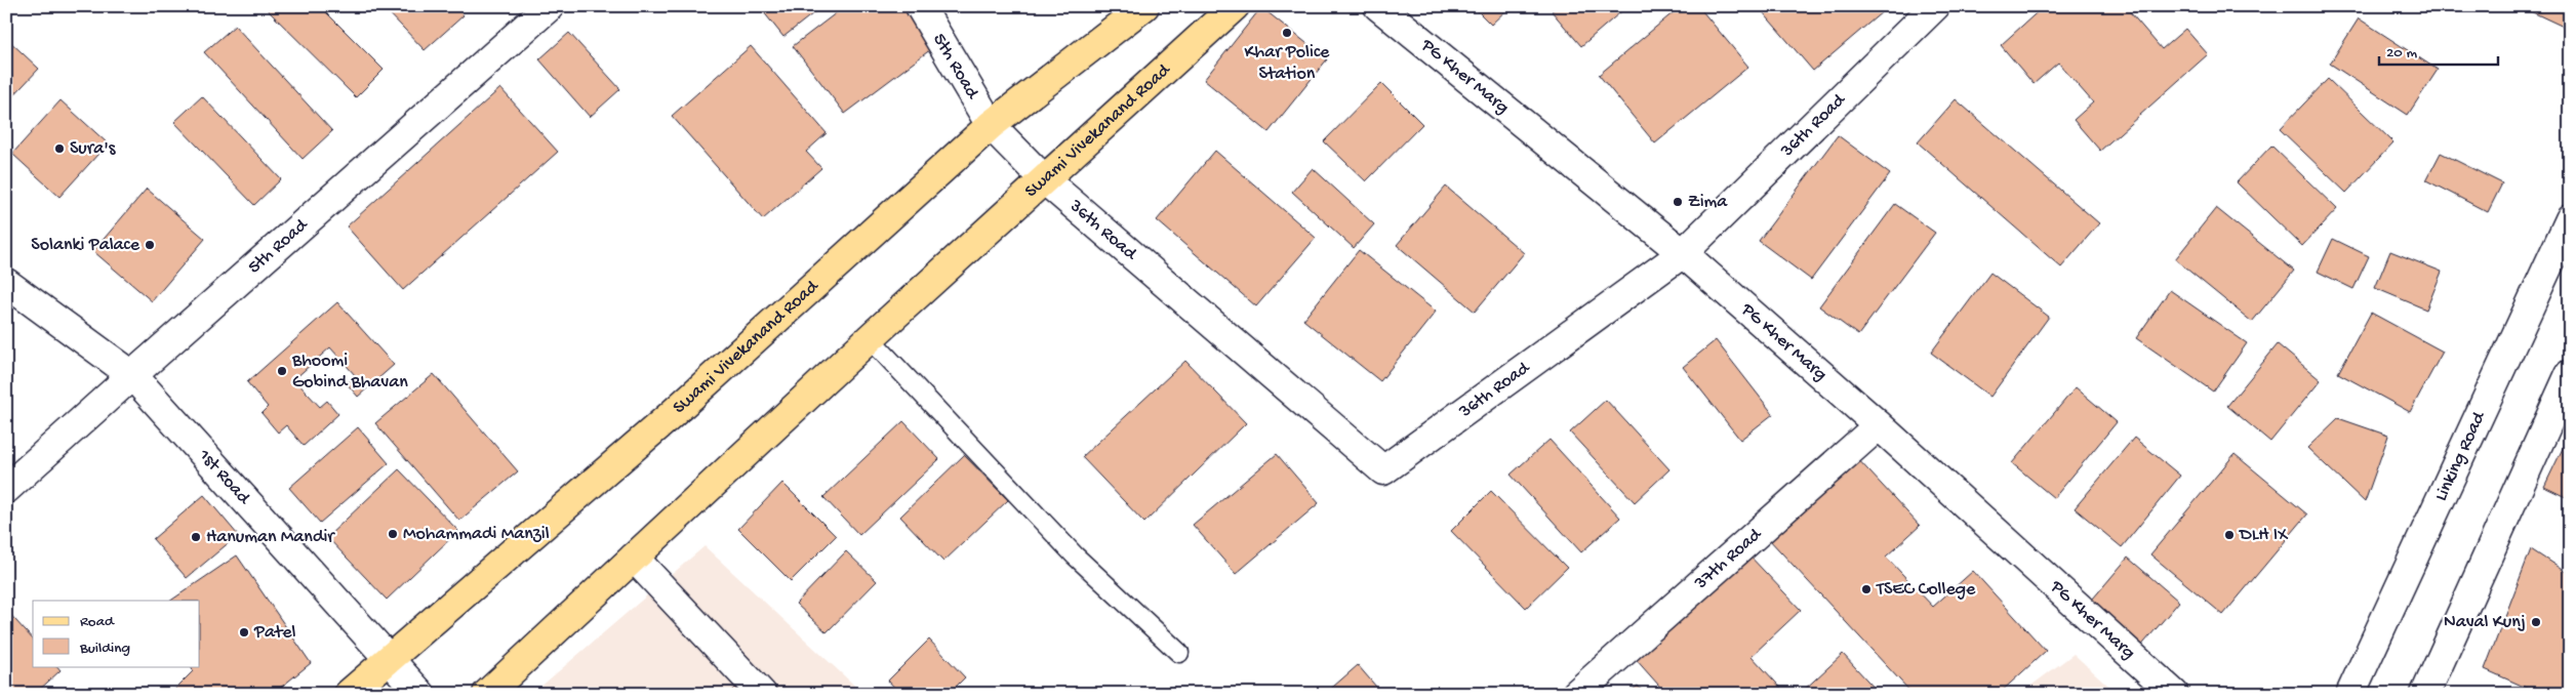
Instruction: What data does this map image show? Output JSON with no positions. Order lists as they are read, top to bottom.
{
  "streets": {
    "main road": ["Swami Vivekanand Road"],
    "street": [
      "5th Road",
      "PG Kher Marg",
      "36th Road",
      "Linking Road",
      "1st Road",
      "37th Road"
    ]
  },
  "crossings": [
    ["5th Road", "36th Road"],
    ["5th Road", "Swami Vivekanand Road"],
    ["5th Road", "1st Road"],
    ["PG Kher Marg", "36th Road"],
    ["PG Kher Marg", "37th Road"],
    ["36th Road", "Swami Vivekanand Road"],
    ["Swami Vivekanand Road", "1st Road"]
  ],
  "places": [
    "Khar Police Station",
    "Sura's",
    "Zima",
    "Solanki Palace",
    "Bhoomi Gobind Bhavan",
    "Mohammadi Manzil",
    "DLH IX",
    "Hanuman Mandir",
    "TSEC College",
    "Naval Kunj",
    "Patel"
  ],
  "legend": ["Road", "Building"],
  "scale_bar": "20 m"
}
